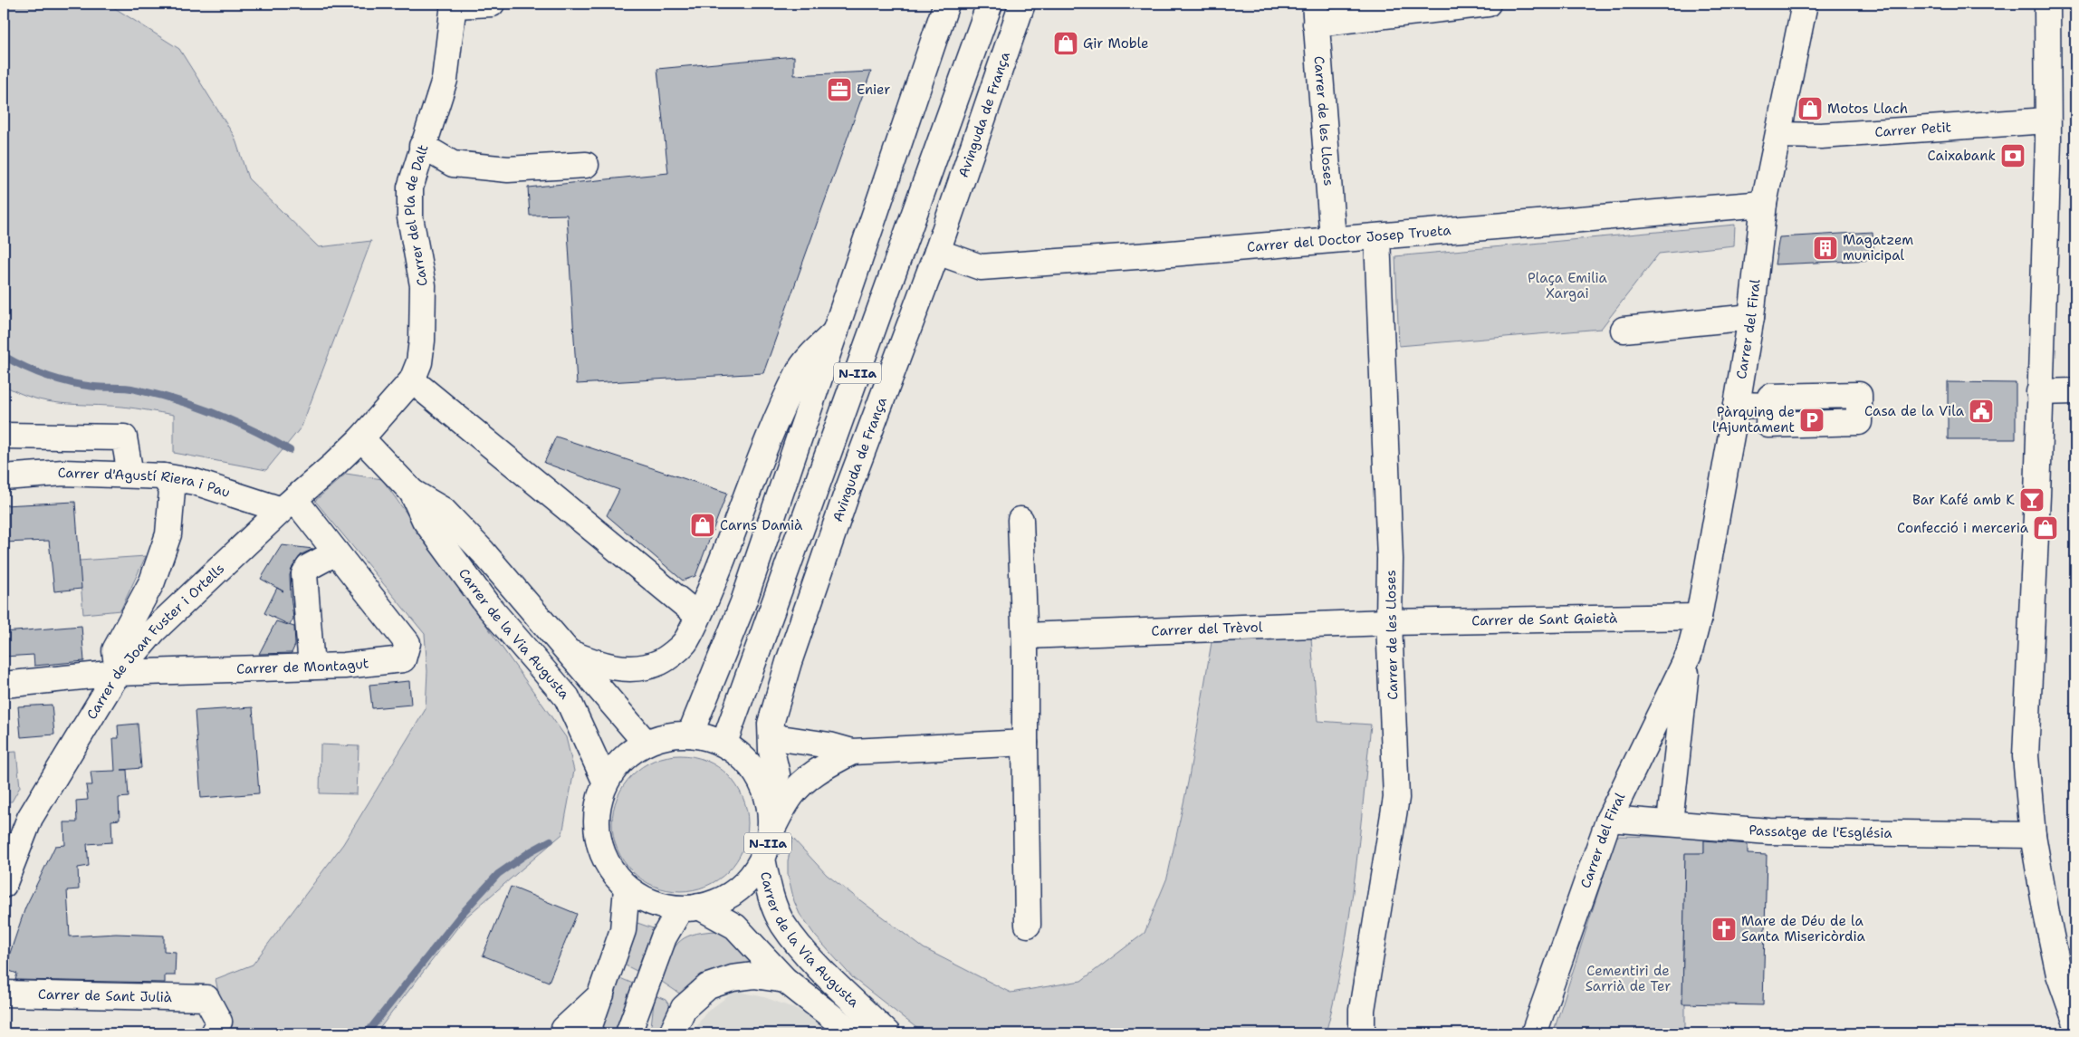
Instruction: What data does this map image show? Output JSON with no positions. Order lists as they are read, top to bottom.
{
  "streets": {
    "street": [
      "Avinguda de França",
      "Carrer de les Lloses",
      "Carrer Petit",
      "Carrer del Pla de Dalt",
      "Carrer del Doctor Josep Trueta",
      "Carrer del Firal",
      "N-IIa",
      "Carrer d'Agustí Riera i Pau",
      "Carrer de Sant Gaietà",
      "Carrer del Trèvol",
      "Carrer de la Via Augusta",
      "Carrer de Joan Fuster i Ortells",
      "Carrer de Montagut",
      "Passatge de l'Església",
      "Carrer de Sant Julià"
    ]
  },
  "crossings": [
    ["Avinguda de França", "Carrer del Doctor Josep Trueta"],
    ["Avinguda de França", "N-IIa"],
    ["Carrer de les Lloses", "Carrer del Doctor Josep Trueta"],
    ["Carrer de les Lloses", "Carrer de Sant Gaietà"],
    ["Carrer de les Lloses", "Carrer del Trèvol"],
    ["Carrer Petit", "Carrer del Firal"],
    ["Carrer del Pla de Dalt", "Carrer de la Via Augusta"],
    ["Carrer del Pla de Dalt", "Carrer de Joan Fuster i Ortells"],
    ["Carrer del Doctor Josep Trueta", "Carrer del Firal"],
    ["Carrer del Firal", "Carrer de Sant Gaietà"],
    ["Carrer del Firal", "Passatge de l'Església"],
    ["N-IIa", "Carrer de la Via Augusta"],
    ["Carrer d'Agustí Riera i Pau", "Carrer de Joan Fuster i Ortells"],
    ["Carrer d'Agustí Riera i Pau", "Carrer de Montagut"],
    ["Carrer de Sant Gaietà", "Carrer del Trèvol"],
    ["Carrer de la Via Augusta", "Carrer de Joan Fuster i Ortells"],
    ["Carrer de Joan Fuster i Ortells", "Carrer de Montagut"]
  ],
  "parks": ["Plaça Emilia Xargai", "Cementiri de Sarrià de Ter"],
  "places": {
    "shop": [
      "Gir Moble",
      "Motos Llach",
      "Carns Damià",
      "Confecció i merceria"
    ],
    "office": ["Enier"],
    "bank": ["Caixabank"],
    "building": ["Magatzem municipal"],
    "public building": ["Casa de la Vila"],
    "parking": ["Pàrquing de l'Ajuntament"],
    "bar": ["Bar Kafé amb K"],
    "church": ["Mare de Déu de la Santa Misericòrdia"]
  }
}
